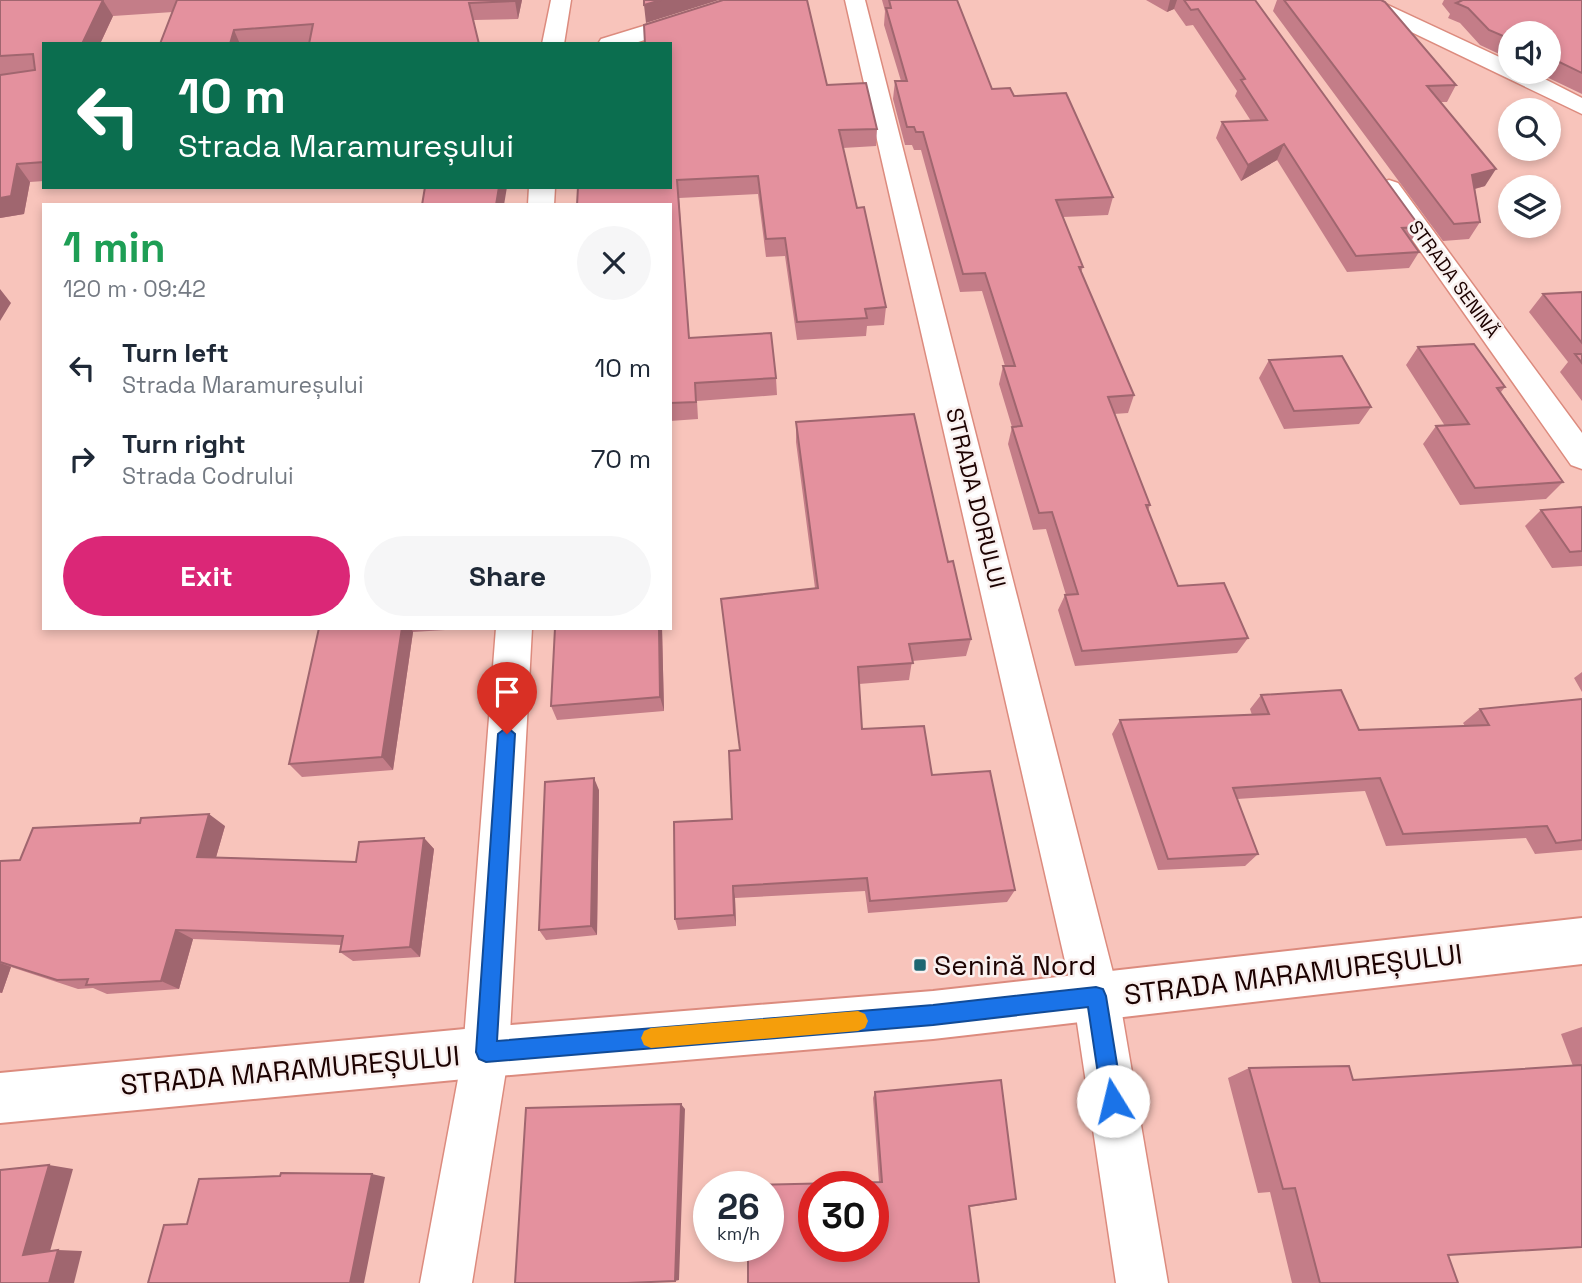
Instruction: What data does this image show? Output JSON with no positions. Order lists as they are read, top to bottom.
{
  "streets": {
    "main road": ["STRADA MARAMUREȘULUI"],
    "street": ["STRADA SENINĂ", "STRADA DORULUI"]
  },
  "crossings": [
    ["STRADA DORULUI", "STRADA MARAMUREȘULUI"]
  ],
  "places": {
    "transit": ["Senină Nord"]
  },
  "page": {
    "turn": ["10 m", "Strada Maramureșului"],
    "heading": ["1 min", "120 m · 09:42"],
    "list": [
      {
        "name": "Turn left",
        "note": "Strada Maramureșului",
        "value": "10 m"
      },
      {
        "name": "Turn right",
        "note": "Strada Codrului",
        "value": "70 m"
      }
    ],
    "buttons": ["Exit", "Share"],
    "speed": "26 km/h",
    "limit": "30"
  }
}
